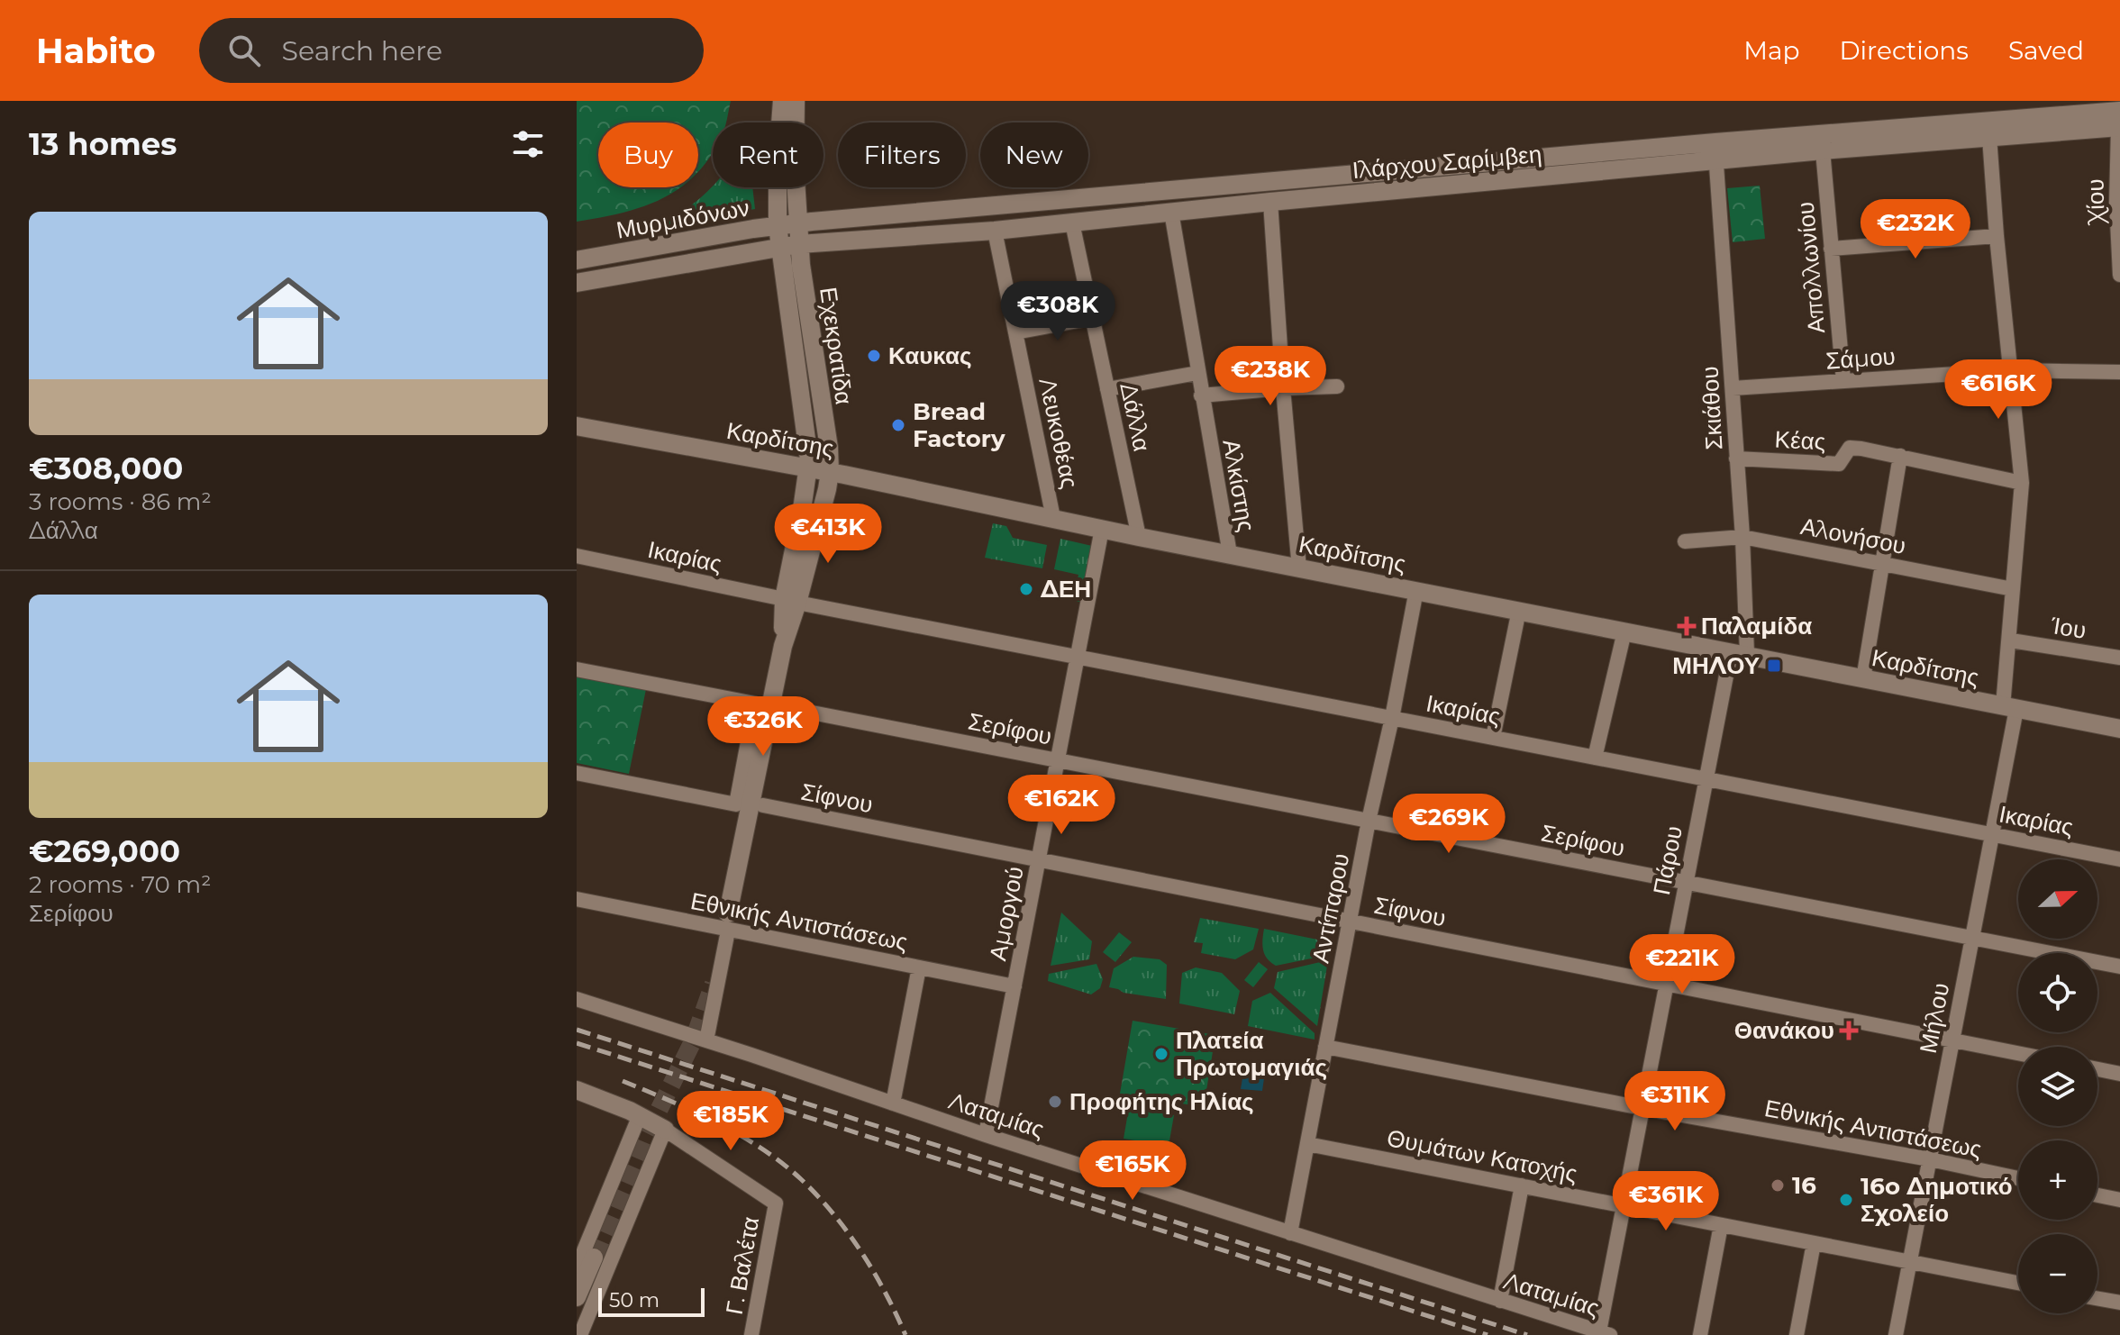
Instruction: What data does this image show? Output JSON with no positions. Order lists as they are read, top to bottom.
{
  "streets": {
    "main road": [
      "Ιλάρχου Σαρίμβεη",
      "Μυρμιδόνων",
      "Εχεκρατίδα",
      "Καρδίτσης"
    ],
    "street": [
      "Χίου",
      "Απολλωνίου",
      "Σάμου",
      "Σκιάθου",
      "Δάλλα",
      "Λευκοθέας",
      "Κέας",
      "Αλκίστης",
      "Αλονήσου",
      "Ικαρίας",
      "Ίου",
      "Σερίφου",
      "Σίφνου",
      "Πάρου",
      "Αντίπαρου",
      "Αμοργού",
      "Εθνικής Αντιστάσεως",
      "Μήλου",
      "Λαταμίας",
      "Θυμάτων Κατοχής",
      "Γ. Βαλέτα"
    ]
  },
  "crossings": [
    ["Ιλάρχου Σαρίμβεη", "Χίου"],
    ["Ιλάρχου Σαρίμβεη", "Μυρμιδόνων"],
    ["Ιλάρχου Σαρίμβεη", "Απολλωνίου"],
    ["Ιλάρχου Σαρίμβεη", "Εχεκρατίδα"],
    ["Ιλάρχου Σαρίμβεη", "Σκιάθου"],
    ["Ιλάρχου Σαρίμβεη", "Δάλλα"],
    ["Ιλάρχου Σαρίμβεη", "Λευκοθέας"],
    ["Ιλάρχου Σαρίμβεη", "Αλκίστης"],
    ["Ιλάρχου Σαρίμβεη", "Μήλου"],
    ["Μυρμιδόνων", "Εχεκρατίδα"],
    ["Απολλωνίου", "Σάμου"],
    ["Εχεκρατίδα", "Καρδίτσης"],
    ["Εχεκρατίδα", "Ικαρίας"],
    ["Εχεκρατίδα", "Εθνικής Αντιστάσεως"],
    ["Σάμου", "Σκιάθου"],
    ["Σάμου", "Μήλου"],
    ["Σκιάθου", "Καρδίτσης"],
    ["Σκιάθου", "Κέας"],
    ["Σκιάθου", "Αλονήσου"],
    ["Σκιάθου", "Πάρου"],
    ["Δάλλα", "Καρδίτσης"],
    ["Λευκοθέας", "Καρδίτσης"],
    ["Καρδίτσης", "Αλκίστης"],
    ["Καρδίτσης", "Πάρου"],
    ["Καρδίτσης", "Αντίπαρου"],
    ["Καρδίτσης", "Αμοργού"],
    ["Καρδίτσης", "Μήλου"],
    ["Κέας", "Μήλου"],
    ["Αλονήσου", "Μήλου"],
    ["Ικαρίας", "Πάρου"],
    ["Ικαρίας", "Αντίπαρου"],
    ["Ικαρίας", "Αμοργού"],
    ["Ικαρίας", "Μήλου"],
    ["Ίου", "Μήλου"],
    ["Σερίφου", "Πάρου"],
    ["Σερίφου", "Αντίπαρου"],
    ["Σερίφου", "Αμοργού"],
    ["Σερίφου", "Μήλου"],
    ["Σίφνου", "Πάρου"],
    ["Σίφνου", "Αντίπαρου"],
    ["Σίφνου", "Αμοργού"],
    ["Σίφνου", "Μήλου"],
    ["Πάρου", "Εθνικής Αντιστάσεως"],
    ["Πάρου", "Λαταμίας"],
    ["Πάρου", "Θυμάτων Κατοχής"],
    ["Αντίπαρου", "Εθνικής Αντιστάσεως"],
    ["Αντίπαρου", "Λαταμίας"],
    ["Αντίπαρου", "Θυμάτων Κατοχής"],
    ["Αμοργού", "Εθνικής Αντιστάσεως"],
    ["Αμοργού", "Λαταμίας"],
    ["Εθνικής Αντιστάσεως", "Μήλου"],
    ["Μήλου", "Θυμάτων Κατοχής"]
  ],
  "places": {
    "other": [
      "Καυκας",
      "Bread Factory",
      "ΔΕΗ",
      "Πλατεία Πρωτομαγιάς",
      "Προφήτης Ηλίας",
      "16",
      "16o Δημοτικό Σχολείο"
    ],
    "health": ["Παλαμίδα", "Θανάκου"],
    "transit": ["ΜΗΛΟΥ"]
  },
  "scale_bar": "50 m",
  "north": "right",
  "page": {
    "header": "Habito",
    "search": "Search here",
    "nav": ["Map", "Directions", "Saved"],
    "heading": "13 homes",
    "chip": [
      "Buy",
      "Rent",
      "Filters",
      "New"
    ],
    "list": [
      {
        "name": "€308,000",
        "note": "3 rooms · 86 m² · Δάλλα"
      },
      {
        "name": "€269,000",
        "note": "2 rooms · 70 m² · Σερίφου"
      }
    ],
    "price": [
      "€232K",
      "€308K",
      "€238K",
      "€616K",
      "€413K",
      "€326K",
      "€162K",
      "€269K",
      "€221K",
      "€311K",
      "€185K",
      "€165K",
      "€361K"
    ],
    "map_buttons": ["+", "−"],
    "scale": "50 m"
  }
}
